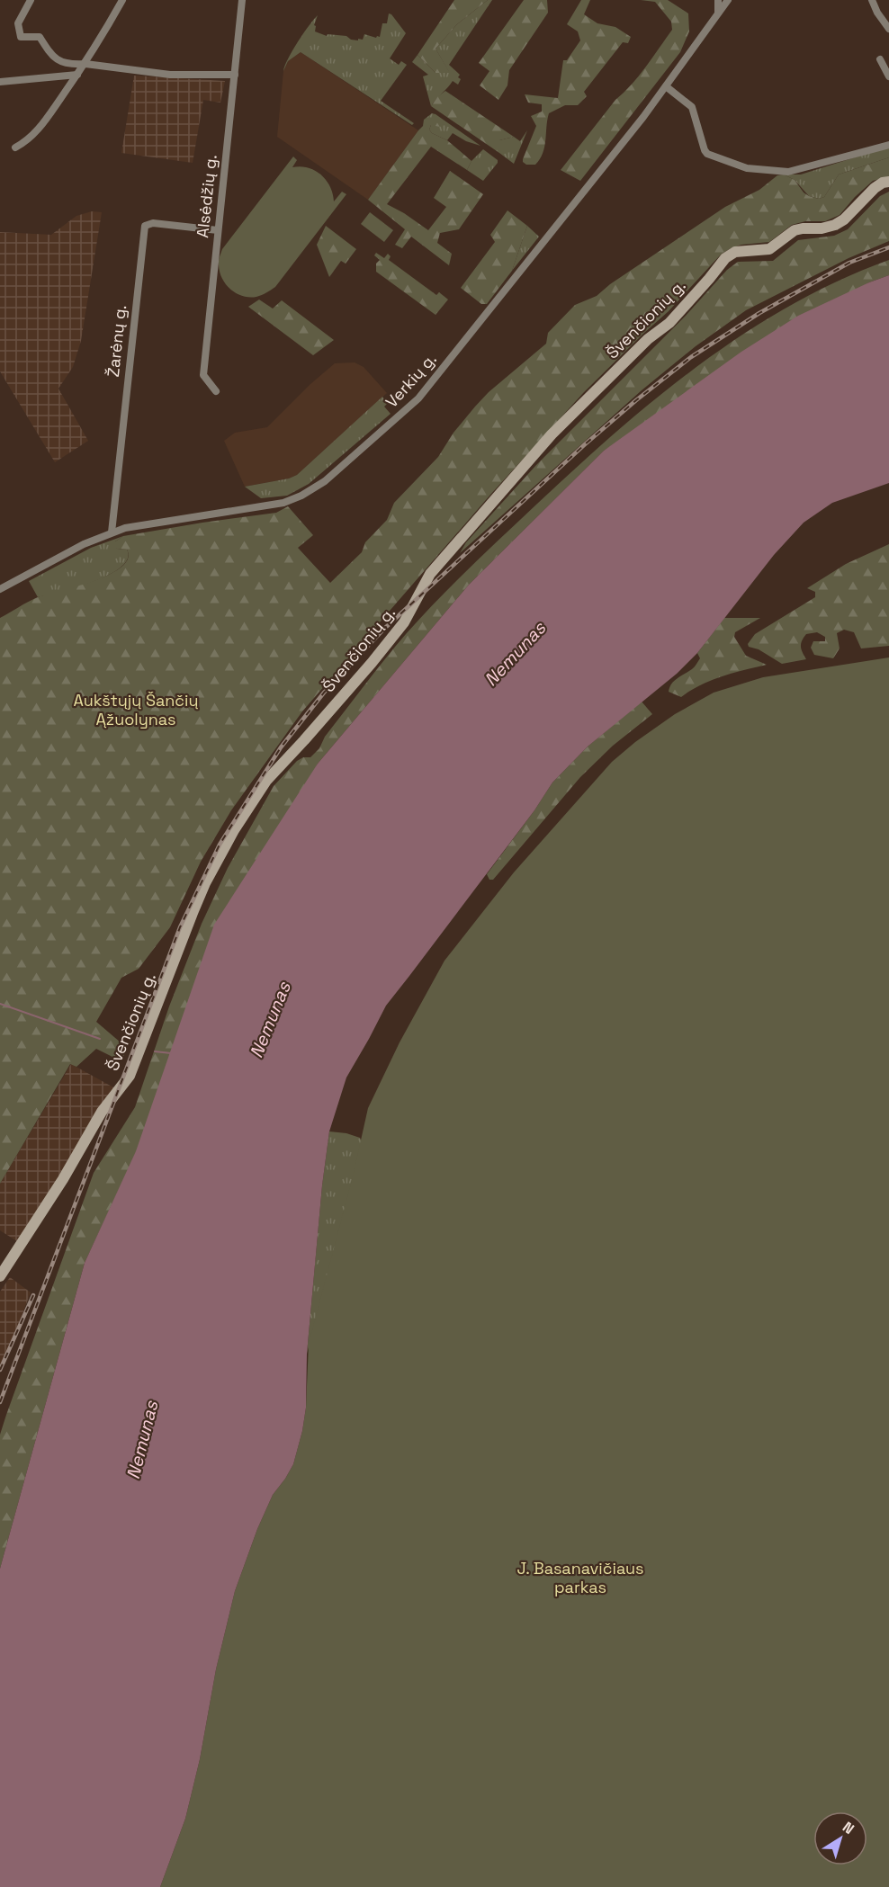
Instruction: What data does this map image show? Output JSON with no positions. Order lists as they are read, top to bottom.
{
  "streets": {
    "street": [
      "Alsėdžių g.",
      "Švenčionių g.",
      "Žarėnų g.",
      "Verkių g."
    ]
  },
  "crossings": [
    ["Alsėdžių g.", "Žarėnų g."],
    ["Žarėnų g.", "Verkių g."]
  ],
  "water": ["Nemunas"],
  "parks": ["Aukštųjų Šančių Ąžuolynas", "J. Basanavičiaus parkas"],
  "north": "top right"
}
